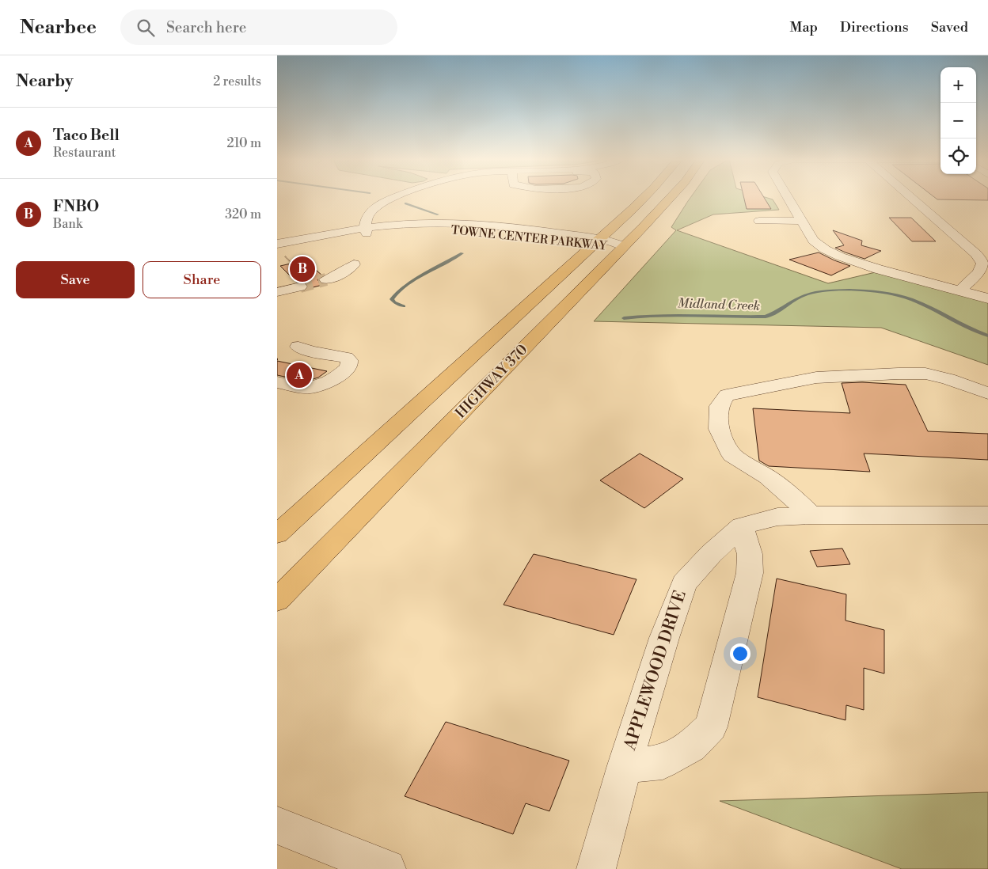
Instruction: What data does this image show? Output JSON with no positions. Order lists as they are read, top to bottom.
{
  "streets": {
    "highway": ["HIGHWAY 370"],
    "street": ["TOWNE CENTER PARKWAY", "APPLEWOOD DRIVE"]
  },
  "crossings": [
    ["TOWNE CENTER PARKWAY", "HIGHWAY 370"]
  ],
  "water": ["Midland Creek"],
  "page": {
    "header": "Nearbee",
    "search": "Search here",
    "nav": ["Map", "Directions", "Saved"],
    "heading": ["Nearby", "2 results"],
    "map_buttons": ["+", "−"],
    "list": [
      {
        "mark": "A",
        "name": "Taco Bell",
        "note": "Restaurant",
        "value": "210 m"
      },
      {
        "mark": "B",
        "name": "FNBO",
        "note": "Bank",
        "value": "320 m"
      }
    ],
    "buttons": ["Save", "Share"],
    "pins": ["B", "A"]
  }
}
